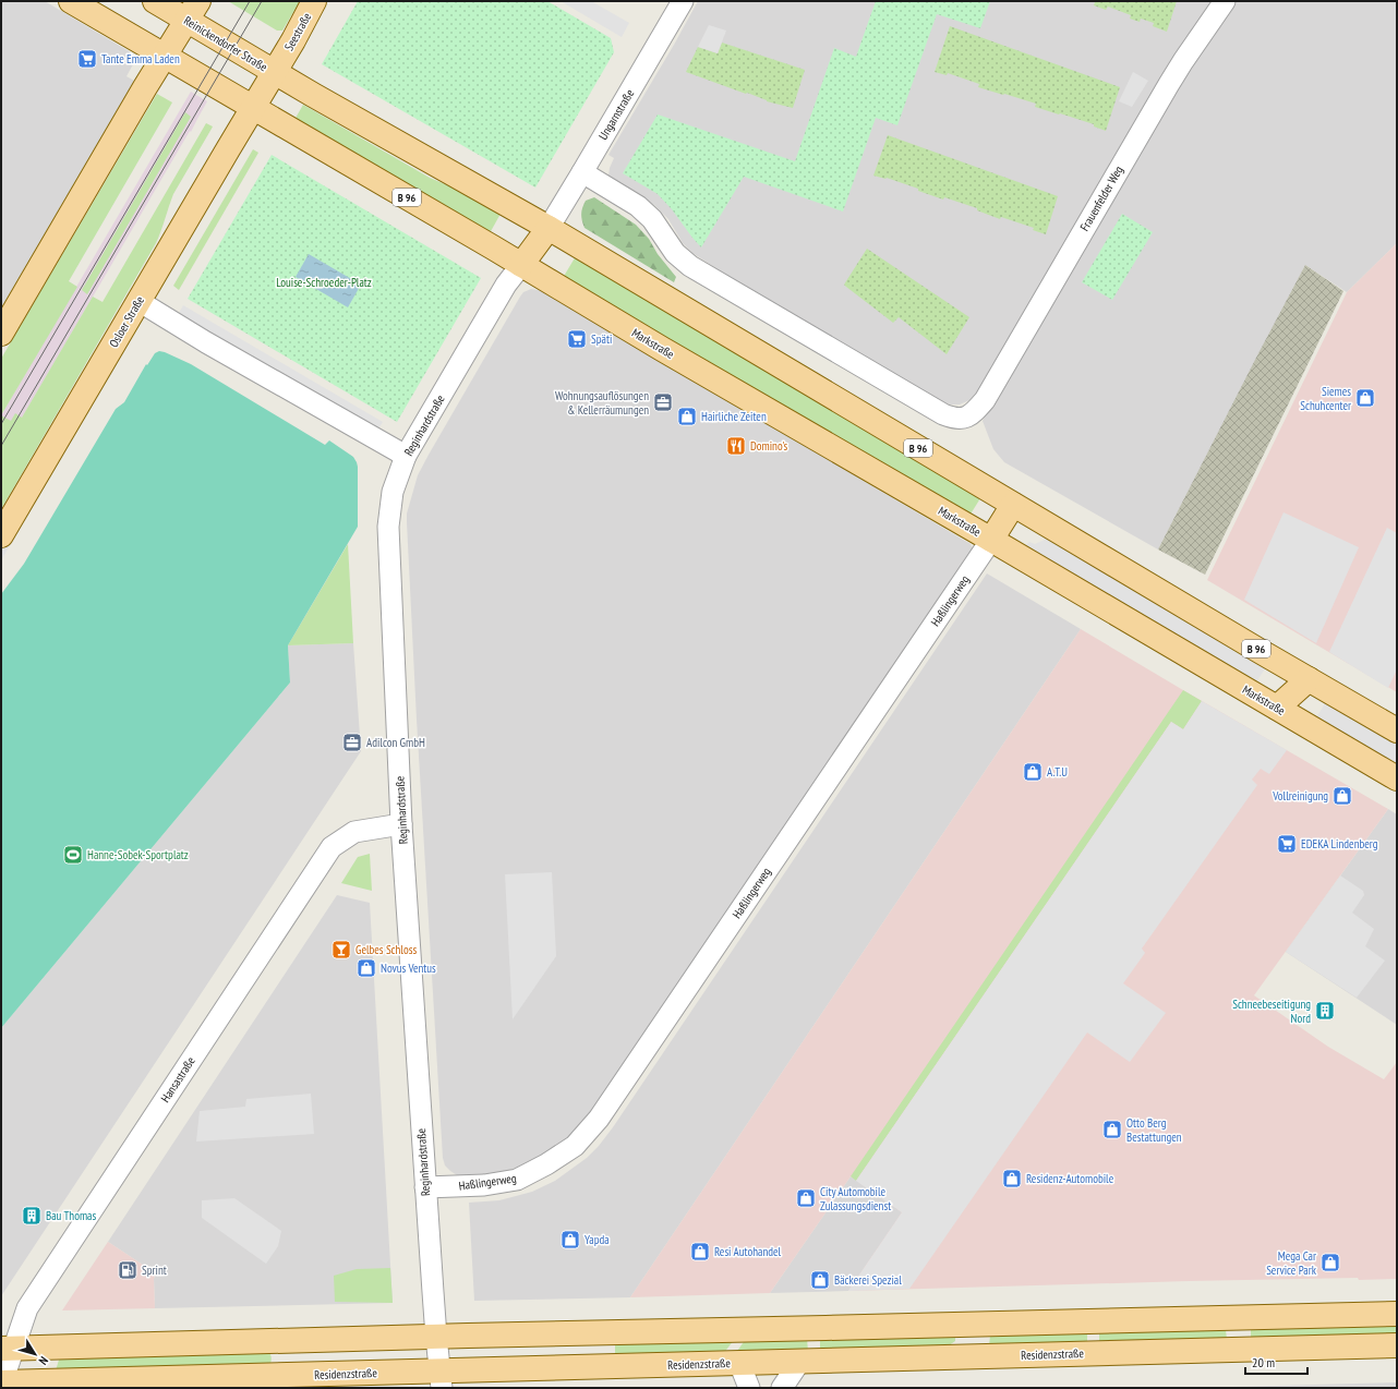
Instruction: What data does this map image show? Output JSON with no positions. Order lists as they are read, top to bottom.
{
  "streets": {
    "main road": [
      "Seestraße",
      "Reinickendorfer Straße",
      "B 96",
      "Osloer Straße",
      "Markstraße",
      "Haßlingerweg",
      "Residenzstraße"
    ],
    "street": [
      "Ungarnstraße",
      "Frauenfelder Weg",
      "Reginhardstraße",
      "Hansastraße"
    ]
  },
  "crossings": [
    ["Seestraße", "Reinickendorfer Straße"],
    ["Seestraße", "B 96"],
    ["Seestraße", "Osloer Straße"],
    ["Reinickendorfer Straße", "B 96"],
    ["Ungarnstraße", "B 96"],
    ["Ungarnstraße", "Frauenfelder Weg"],
    ["B 96", "Osloer Straße"],
    ["B 96", "Markstraße"],
    ["B 96", "Reginhardstraße"],
    ["B 96", "Haßlingerweg"],
    ["Markstraße", "Reginhardstraße"],
    ["Markstraße", "Haßlingerweg"],
    ["Reginhardstraße", "Haßlingerweg"],
    ["Reginhardstraße", "Hansastraße"],
    ["Reginhardstraße", "Residenzstraße"],
    ["Hansastraße", "Residenzstraße"]
  ],
  "parks": ["Louise-Schroeder-Platz"],
  "places": {
    "supermarket": ["Tante Emma Laden", "Späti", "EDEKA Lindenberg"],
    "shop": [
      "Siemes Schuhcenter",
      "Hairliche Zeiten",
      "A.T.U",
      "Vollreinigung",
      "Novus Ventus",
      "Otto Berg Bestattungen",
      "Residenz-Automobile",
      "City Automobile Zulassungsdienst",
      "Yapda",
      "Resi Autohandel",
      "Mega Car Service Park",
      "Bäckerei Spezial"
    ],
    "office": ["Wohnungsauflösungen & Kellerräumungen", "Adilcon GmbH"],
    "restaurant": ["Domino's"],
    "sports": ["Hanne-Sobek-Sportplatz"],
    "bar": ["Gelbes Schloss"],
    "building": ["Schneebeseitigung Nord", "Bau Thomas"],
    "fuel station": ["Sprint"]
  },
  "scale_bar": "20 m",
  "north": "bottom right"
}
